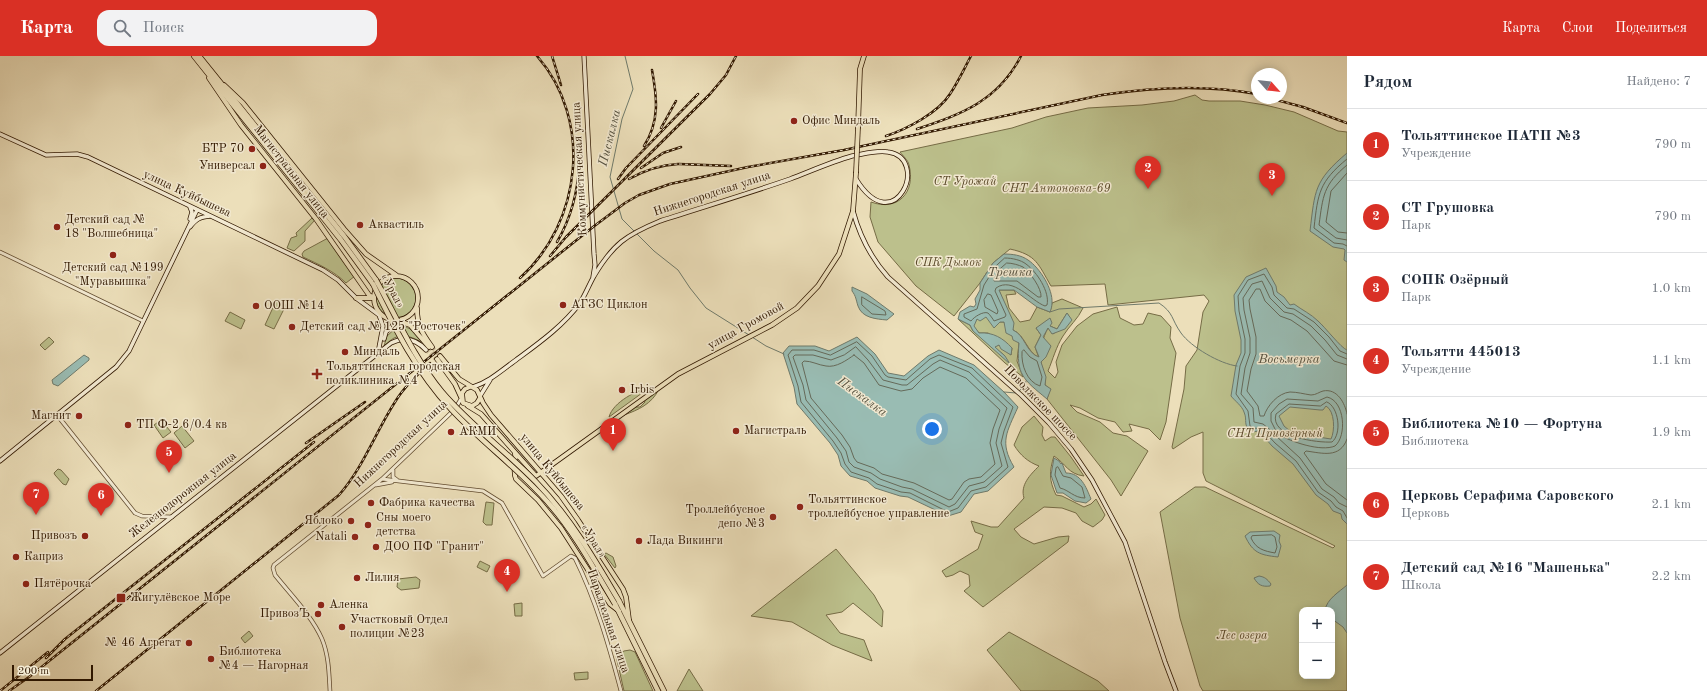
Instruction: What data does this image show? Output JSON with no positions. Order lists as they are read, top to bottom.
{
  "streets": {
    "highway": ["Магистральная улица", "улица Куйбышева", "«Урал»"],
    "main road": [
      "Коммунистическая улица",
      "Нижнегородская улица",
      "улица Громовой",
      "Поволжское шоссе",
      "Железнодорожная улица"
    ],
    "street": ["Параллельная улица"]
  },
  "crossings": [
    ["Коммунистическая улица", "Нижнегородская улица"],
    ["Магистральная улица", "улица Куйбышева"],
    ["Магистральная улица", "«Урал»"],
    ["улица Куйбышева", "Нижнегородская улица"],
    ["улица Куйбышева", "«Урал»"],
    ["улица Куйбышева", "улица Громовой"],
    ["Нижнегородская улица", "улица Громовой"],
    ["улица Громовой", "Поволжское шоссе"]
  ],
  "water": ["Пискалка", "Трешка", "Восьмерка"],
  "parks": [
    "СТ Урожай",
    "СНТ Антоновка-69",
    "СПК Дымок",
    "СНТ Приозёрный",
    "Лес озера"
  ],
  "places": {
    "other": [
      "Офис Миндаль",
      "БТР 70",
      "Универсал",
      "Аквастиль",
      "Детский сад № 18 \"Волшебница\"",
      "Детский сад №199 \"Муравьишка\"",
      "АГЗС Циклон",
      "ООШ №14",
      "Детский сад № 125 \"Росточек\"",
      "Миндаль",
      "Irbis",
      "Магнит",
      "ТП Ф-2 6/0.4 кв",
      "Магистраль",
      "АКМИ",
      "Фабрика качества",
      "Тольяттинское троллейбусное управление",
      "Троллейбусное депо №3",
      "Яблоко",
      "Сны моего детства",
      "Привозъ",
      "Natali",
      "Лада Викинги",
      "ДОО ПФ \"Гранит\"",
      "Каприз",
      "Лилия",
      "Пятёрочка",
      "Аленка",
      "ПривозЪ",
      "Участковый Отдел полиции №23",
      "№ 46 Агрегат",
      "Библиотека №4 — Нагорная"
    ],
    "health": ["Тольяттинская городская поликлиника №4"],
    "transit": ["Жигулёвское Море"]
  },
  "scale_bar": "200 m",
  "north": "bottom right",
  "page": {
    "header": "Карта",
    "search": "Поиск",
    "nav": ["Карта", "Слои", "Поделиться"],
    "heading": ["Рядом", "Найдено: 7"],
    "list": [
      {
        "mark": "1",
        "name": "Тольяттинское ПАТП №3",
        "note": "Учреждение",
        "value": "790 m"
      },
      {
        "mark": "2",
        "name": "СТ Грушовка",
        "note": "Парк",
        "value": "790 m"
      },
      {
        "mark": "3",
        "name": "СОПК Озёрный",
        "note": "Парк",
        "value": "1.0 km"
      },
      {
        "mark": "4",
        "name": "Тольятти 445013",
        "note": "Учреждение",
        "value": "1.1 km"
      },
      {
        "mark": "5",
        "name": "Библиотека №10 — Фортуна",
        "note": "Библиотека",
        "value": "1.9 km"
      },
      {
        "mark": "6",
        "name": "Церковь Серафима Саровского",
        "note": "Церковь",
        "value": "2.1 km"
      },
      {
        "mark": "7",
        "name": "Детский сад №16 \"Машенька\"",
        "note": "Школа",
        "value": "2.2 km"
      }
    ],
    "pins": [
      "2",
      "3",
      "1",
      "5",
      "7",
      "6",
      "4"
    ],
    "map_buttons": ["+", "−"],
    "scale": "200 m"
  }
}
